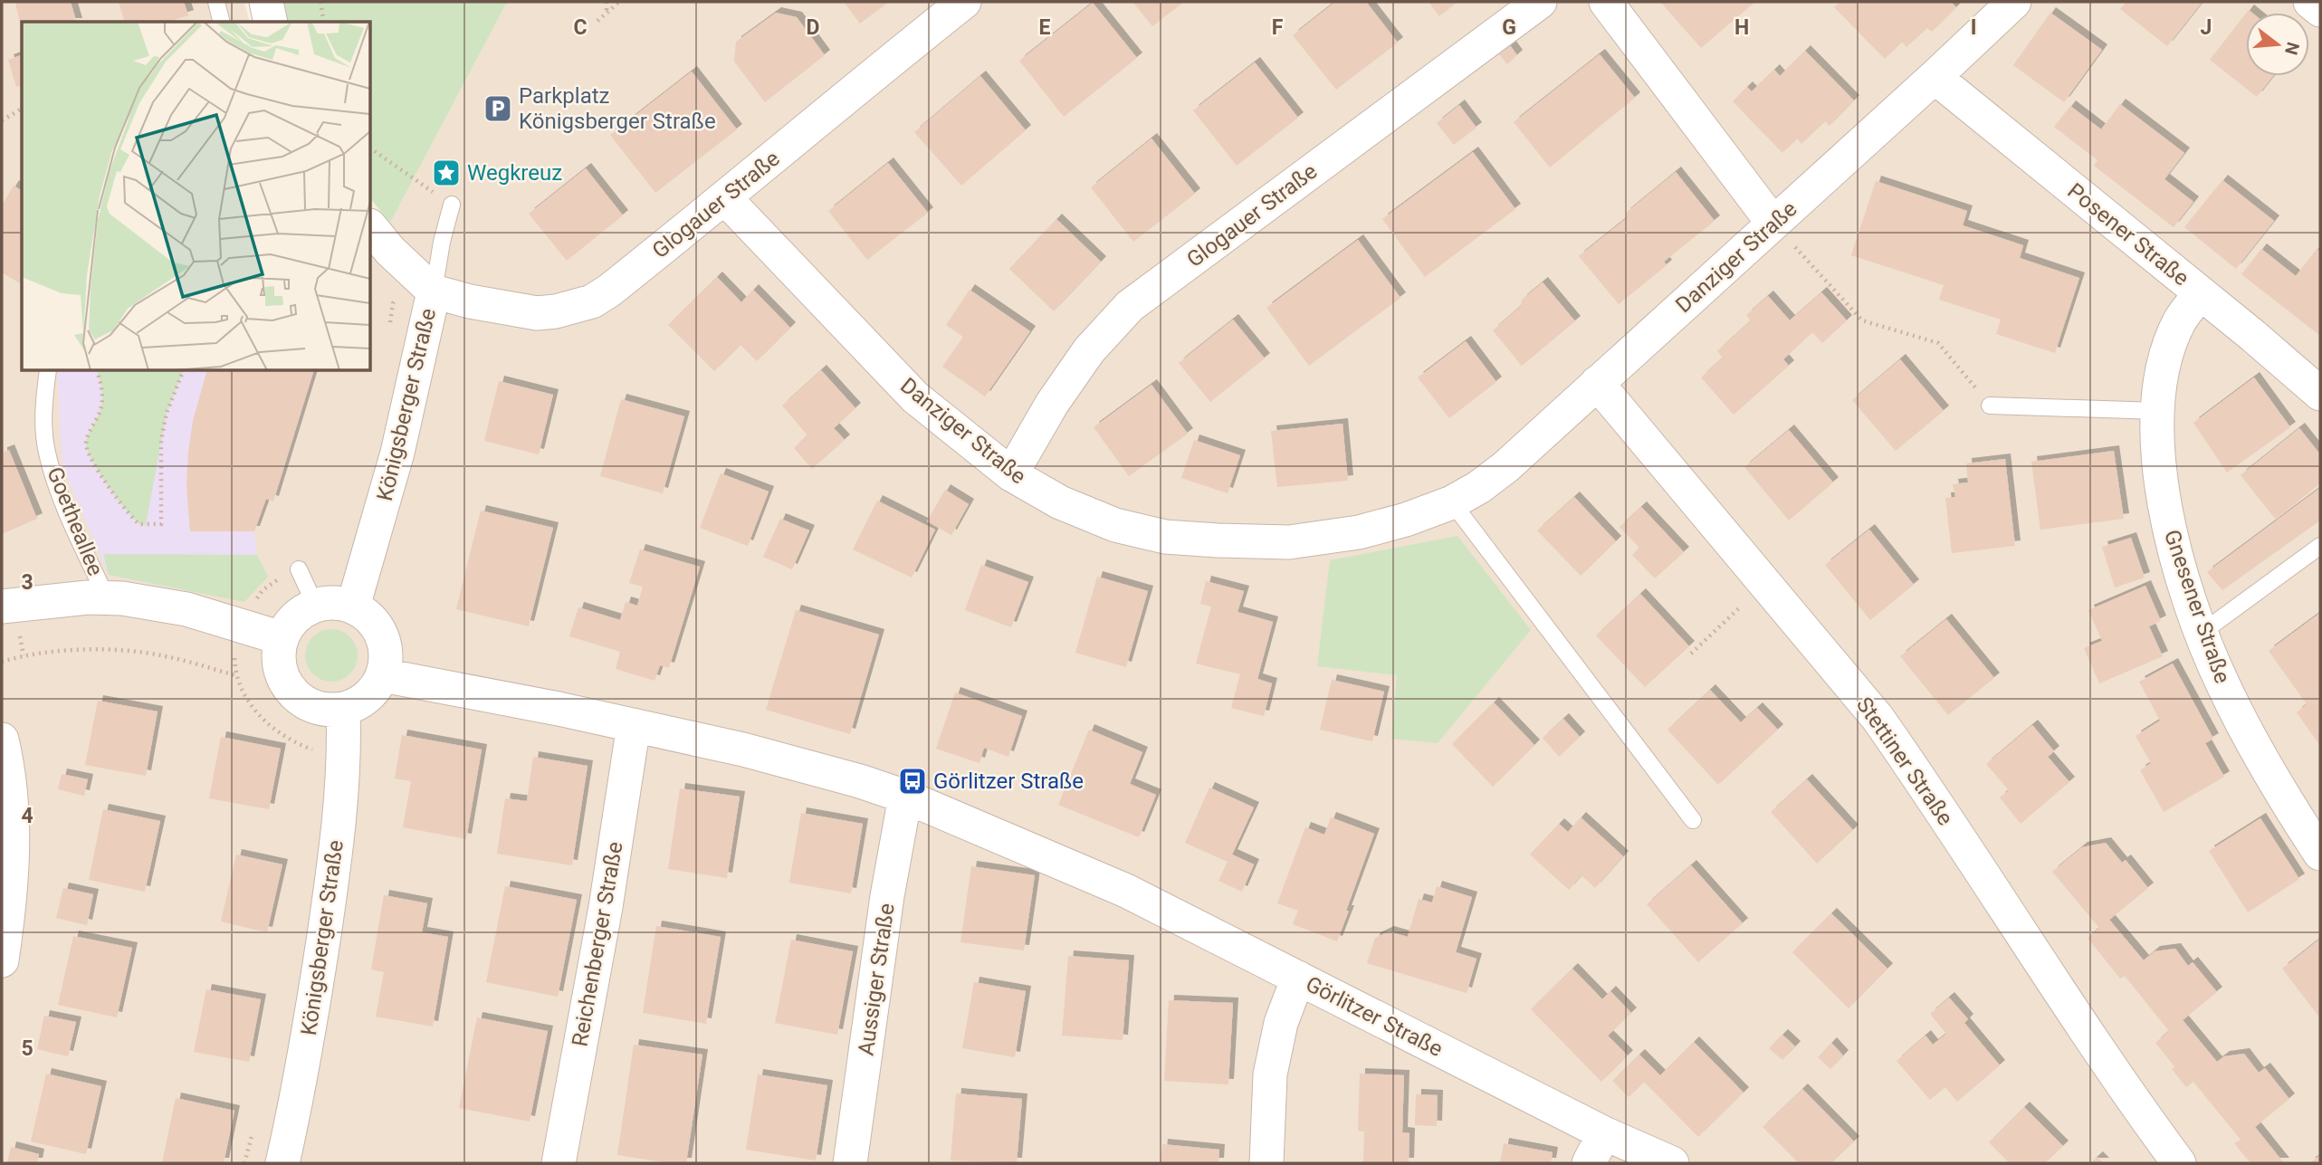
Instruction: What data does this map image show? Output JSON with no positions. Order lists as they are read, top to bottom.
{
  "streets": {
    "street": [
      "Glogauer Straße",
      "Posener Straße",
      "Danziger Straße",
      "Königsberger Straße",
      "Goetheallee",
      "Gnesener Straße",
      "Stettiner Straße",
      "Reichenberger Straße",
      "Aussiger Straße",
      "Görlitzer Straße"
    ]
  },
  "crossings": [
    ["Glogauer Straße", "Danziger Straße"],
    ["Glogauer Straße", "Königsberger Straße"],
    ["Posener Straße", "Danziger Straße"],
    ["Posener Straße", "Gnesener Straße"],
    ["Danziger Straße", "Stettiner Straße"],
    ["Königsberger Straße", "Goetheallee"],
    ["Königsberger Straße", "Görlitzer Straße"],
    ["Goetheallee", "Görlitzer Straße"],
    ["Reichenberger Straße", "Görlitzer Straße"],
    ["Aussiger Straße", "Görlitzer Straße"]
  ],
  "places": {
    "parking": ["Parkplatz Königsberger Straße"],
    "place": ["Wegkreuz"],
    "bus stop": ["Görlitzer Straße"]
  },
  "north": "right",
  "grid": {
    "columns": [
      "C",
      "D",
      "E",
      "F",
      "G",
      "H",
      "I",
      "J"
    ],
    "rows": ["3", "4", "5"]
  }
}
